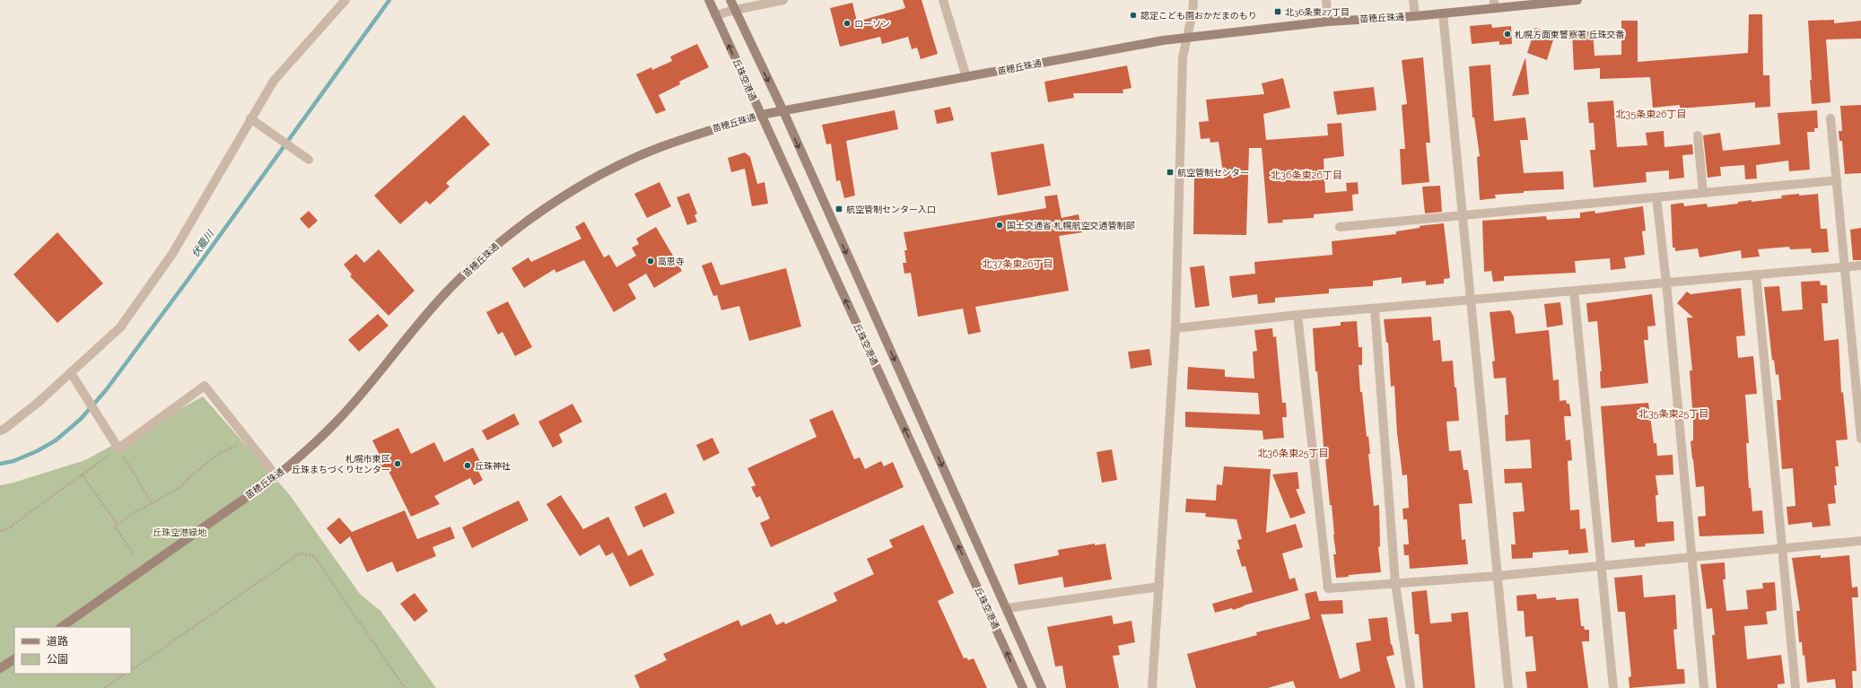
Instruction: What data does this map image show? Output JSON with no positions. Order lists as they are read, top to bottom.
{
  "streets": {
    "main road": ["苗穂丘珠通", "丘珠空港通"]
  },
  "crossings": [
    ["苗穂丘珠通", "丘珠空港通"]
  ],
  "districts": [
    "北35条東26丁目",
    "北36条東26丁目",
    "北37条東26丁目",
    "北35条東25丁目",
    "北36条東25丁目"
  ],
  "water": ["伏籠川"],
  "parks": ["丘珠空港緑地"],
  "places": {
    "transit": ["北36条東27丁目", "航空管制センター", "航空管制センター入口"],
    "other": [
      "認定こども園おかだまのもり",
      "ローソン",
      "札幌方面東警察署 丘珠交番",
      "国土交通省 札幌航空交通管制部",
      "高恩寺",
      "札幌市東区 丘珠まちづくりセンター",
      "丘珠神社"
    ]
  },
  "legend": ["道路", "公園"]
}
